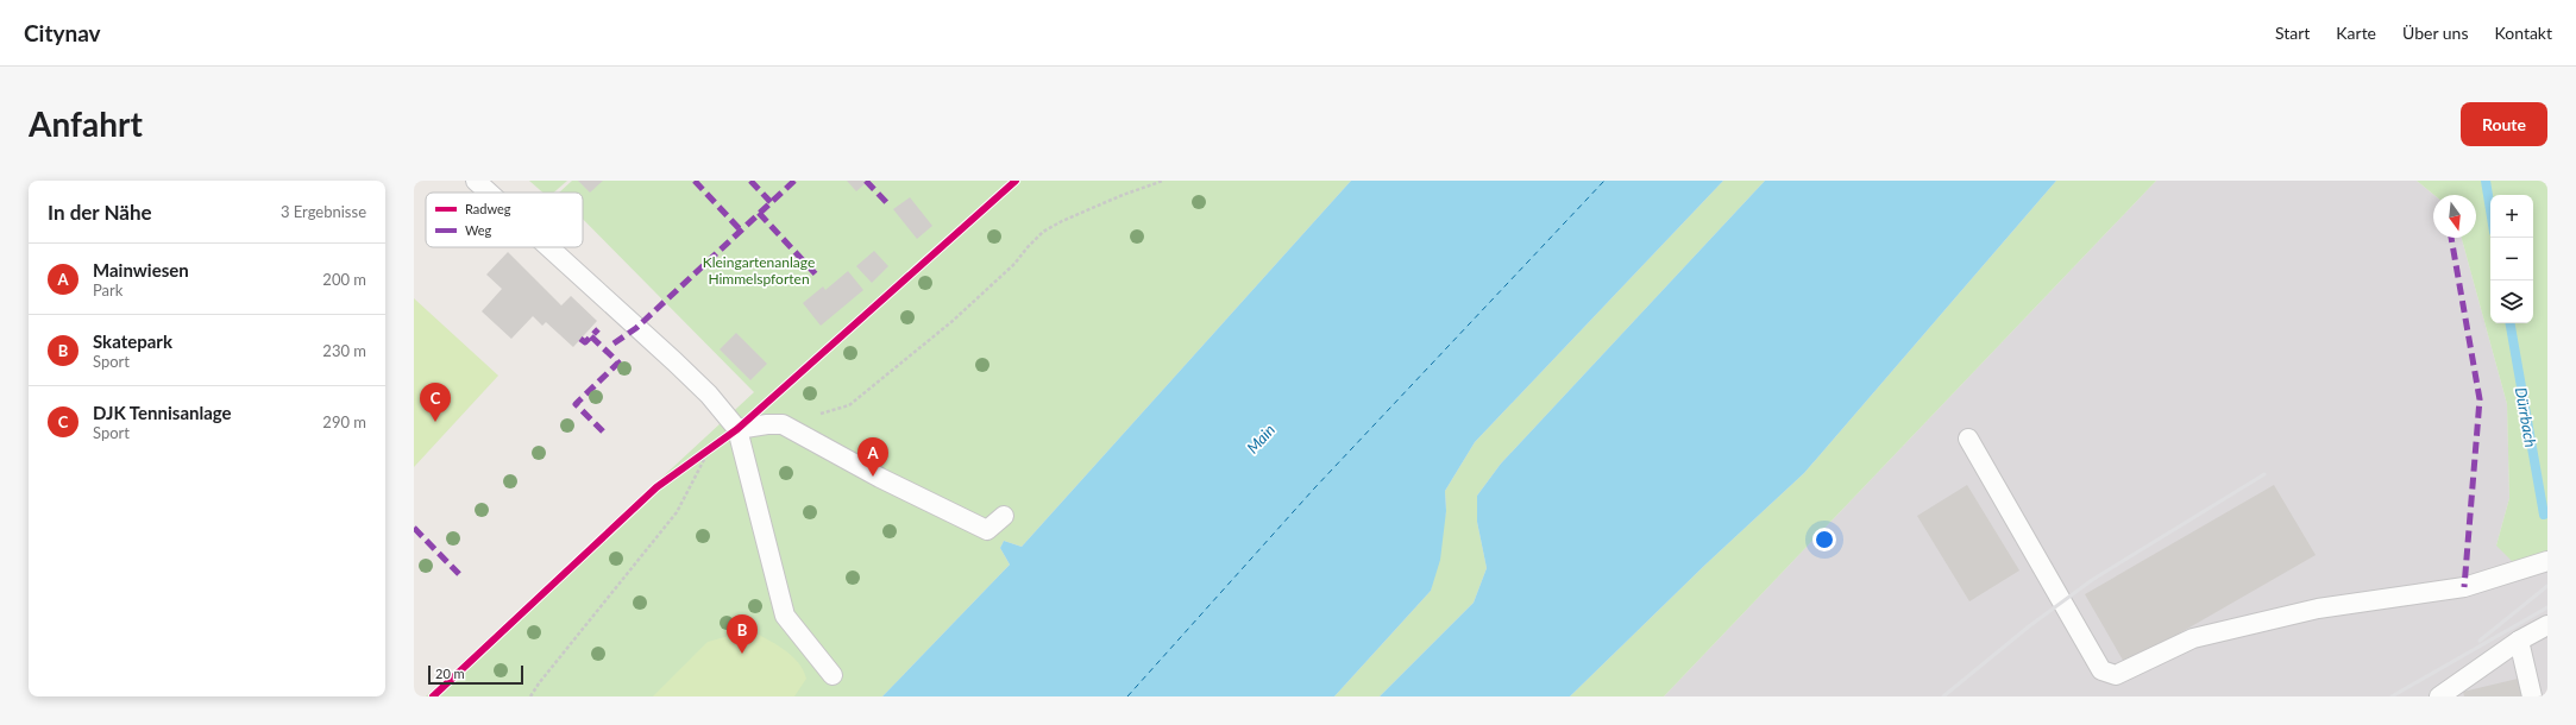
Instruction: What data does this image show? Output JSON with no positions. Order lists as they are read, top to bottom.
{
  "water": ["Dürrbach", "Main"],
  "parks": ["Kleingartenanlage Himmelspforten"],
  "legend": ["Radweg", "Weg"],
  "scale_bar": "20 m",
  "north": "bottom",
  "page": {
    "header": "Citynav",
    "nav": [
      "Start",
      "Karte",
      "Über uns",
      "Kontakt"
    ],
    "buttons": "Route",
    "title": "Anfahrt",
    "heading": ["In der Nähe", "3 Ergebnisse"],
    "map_buttons": ["+", "−"],
    "list": [
      {
        "mark": "A",
        "name": "Mainwiesen",
        "note": "Park",
        "value": "200 m"
      },
      {
        "mark": "B",
        "name": "Skatepark",
        "note": "Sport",
        "value": "230 m"
      },
      {
        "mark": "C",
        "name": "DJK Tennisanlage",
        "note": "Sport",
        "value": "290 m"
      }
    ],
    "pins": ["C", "A", "B"],
    "scale": "20 m"
  }
}
